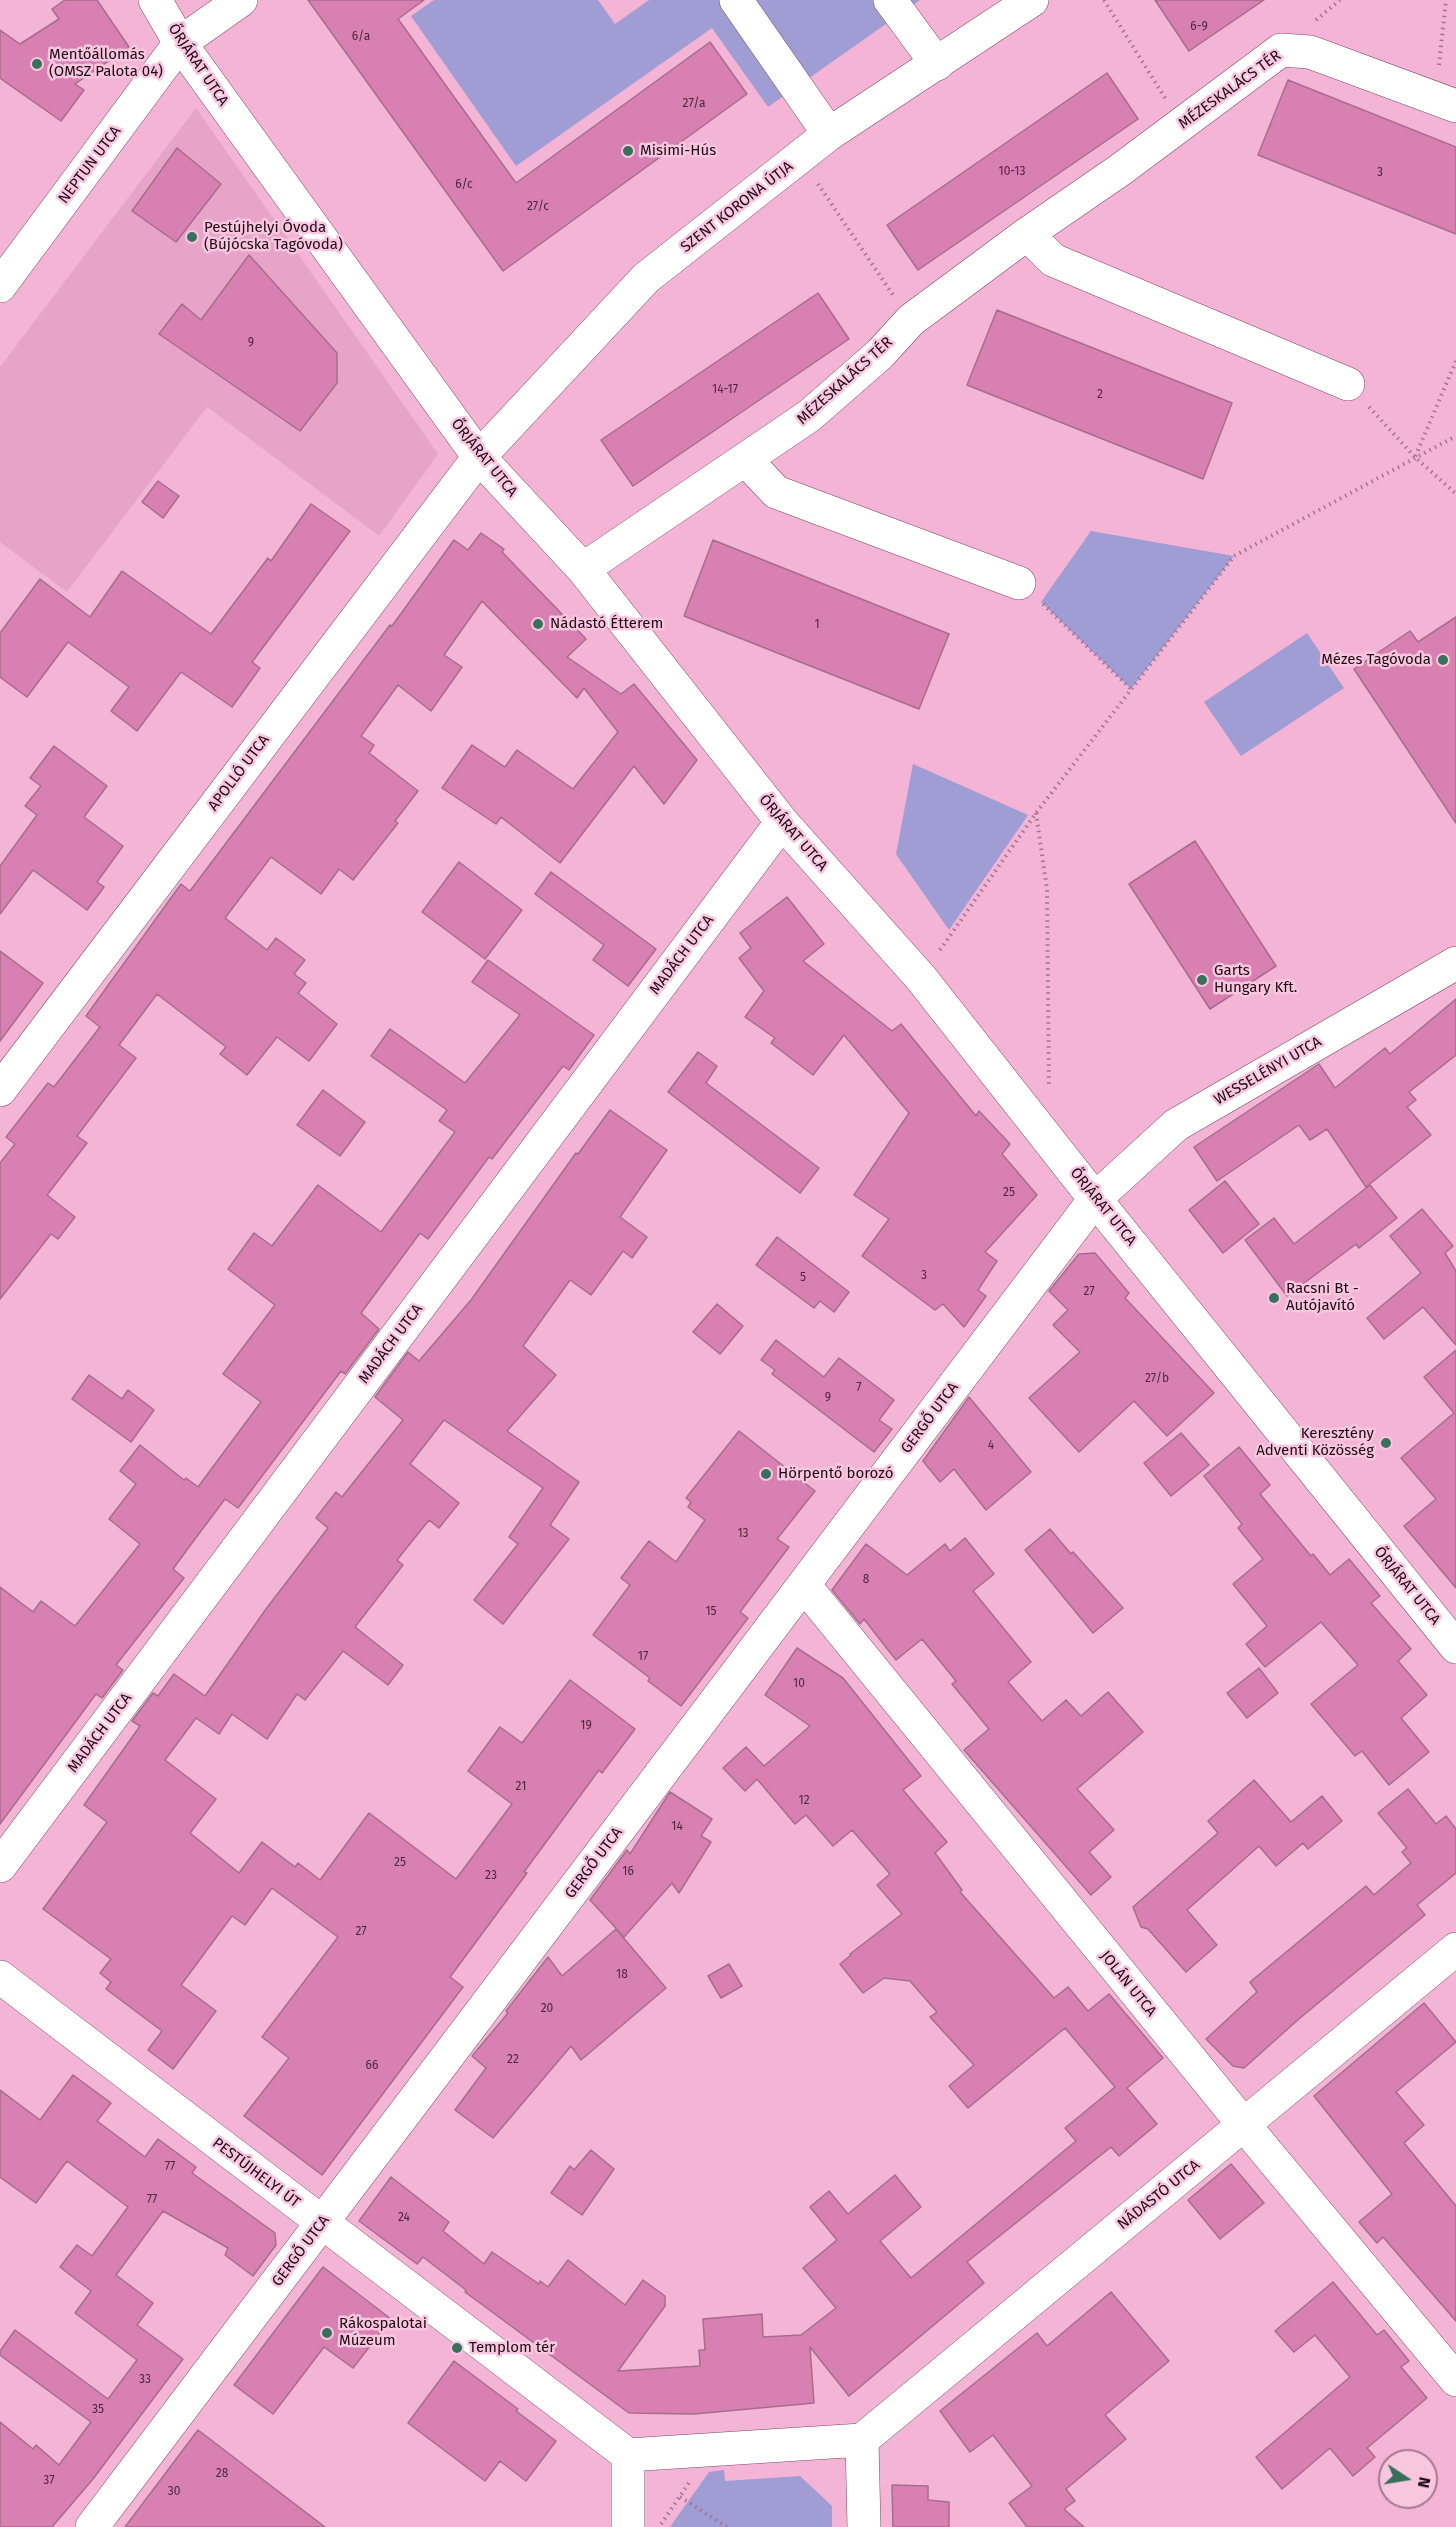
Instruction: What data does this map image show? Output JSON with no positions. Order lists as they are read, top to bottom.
{
  "streets": {
    "street": [
      "ŐRJÁRAT UTCA",
      "MÉZESKALÁCS TÉR",
      "NEPTUN UTCA",
      "SZENT KORONA ÚTJA",
      "APOLLÓ UTCA",
      "MADÁCH UTCA",
      "WESSELÉNYI UTCA",
      "GERGŐ UTCA",
      "JOLÁN UTCA",
      "PESTÚJHELYI ÚT",
      "NÁDASTÓ UTCA"
    ]
  },
  "crossings": [
    ["ŐRJÁRAT UTCA", "MÉZESKALÁCS TÉR"],
    ["ŐRJÁRAT UTCA", "NEPTUN UTCA"],
    ["ŐRJÁRAT UTCA", "SZENT KORONA ÚTJA"],
    ["ŐRJÁRAT UTCA", "APOLLÓ UTCA"],
    ["ŐRJÁRAT UTCA", "MADÁCH UTCA"],
    ["ŐRJÁRAT UTCA", "WESSELÉNYI UTCA"],
    ["ŐRJÁRAT UTCA", "GERGŐ UTCA"],
    ["SZENT KORONA ÚTJA", "APOLLÓ UTCA"],
    ["WESSELÉNYI UTCA", "GERGŐ UTCA"],
    ["GERGŐ UTCA", "JOLÁN UTCA"],
    ["GERGŐ UTCA", "PESTÚJHELYI ÚT"],
    ["JOLÁN UTCA", "NÁDASTÓ UTCA"]
  ],
  "places": [
    "Mentőállomás (OMSZ Palota 04)",
    "Misimi-Hús",
    "Pestújhelyi Óvoda (Bújócska Tagóvoda)",
    "Nádastó Étterem",
    "Mézes Tagóvoda",
    "Garts Hungary Kft.",
    "Racsni Bt - Autójavító",
    "Keresztény Adventi Közösség",
    "Hörpentő borozó",
    "Rákospalotai Múzeum",
    "Templom tér"
  ],
  "house_numbers": [
    "6-9",
    "6/a",
    "27/a",
    "10-13",
    "3",
    "6/c",
    "27/c",
    "9",
    "14-17",
    "2",
    "1",
    "25",
    "3",
    "5",
    "27",
    "27/b",
    "7",
    "9",
    "4",
    "13",
    "8",
    "15",
    "17",
    "10",
    "19",
    "21",
    "12",
    "14",
    "25",
    "16",
    "23",
    "27",
    "18",
    "20",
    "22",
    "66",
    "77",
    "77",
    "24",
    "33",
    "35",
    "28",
    "37",
    "30"
  ],
  "north": "right"
}
